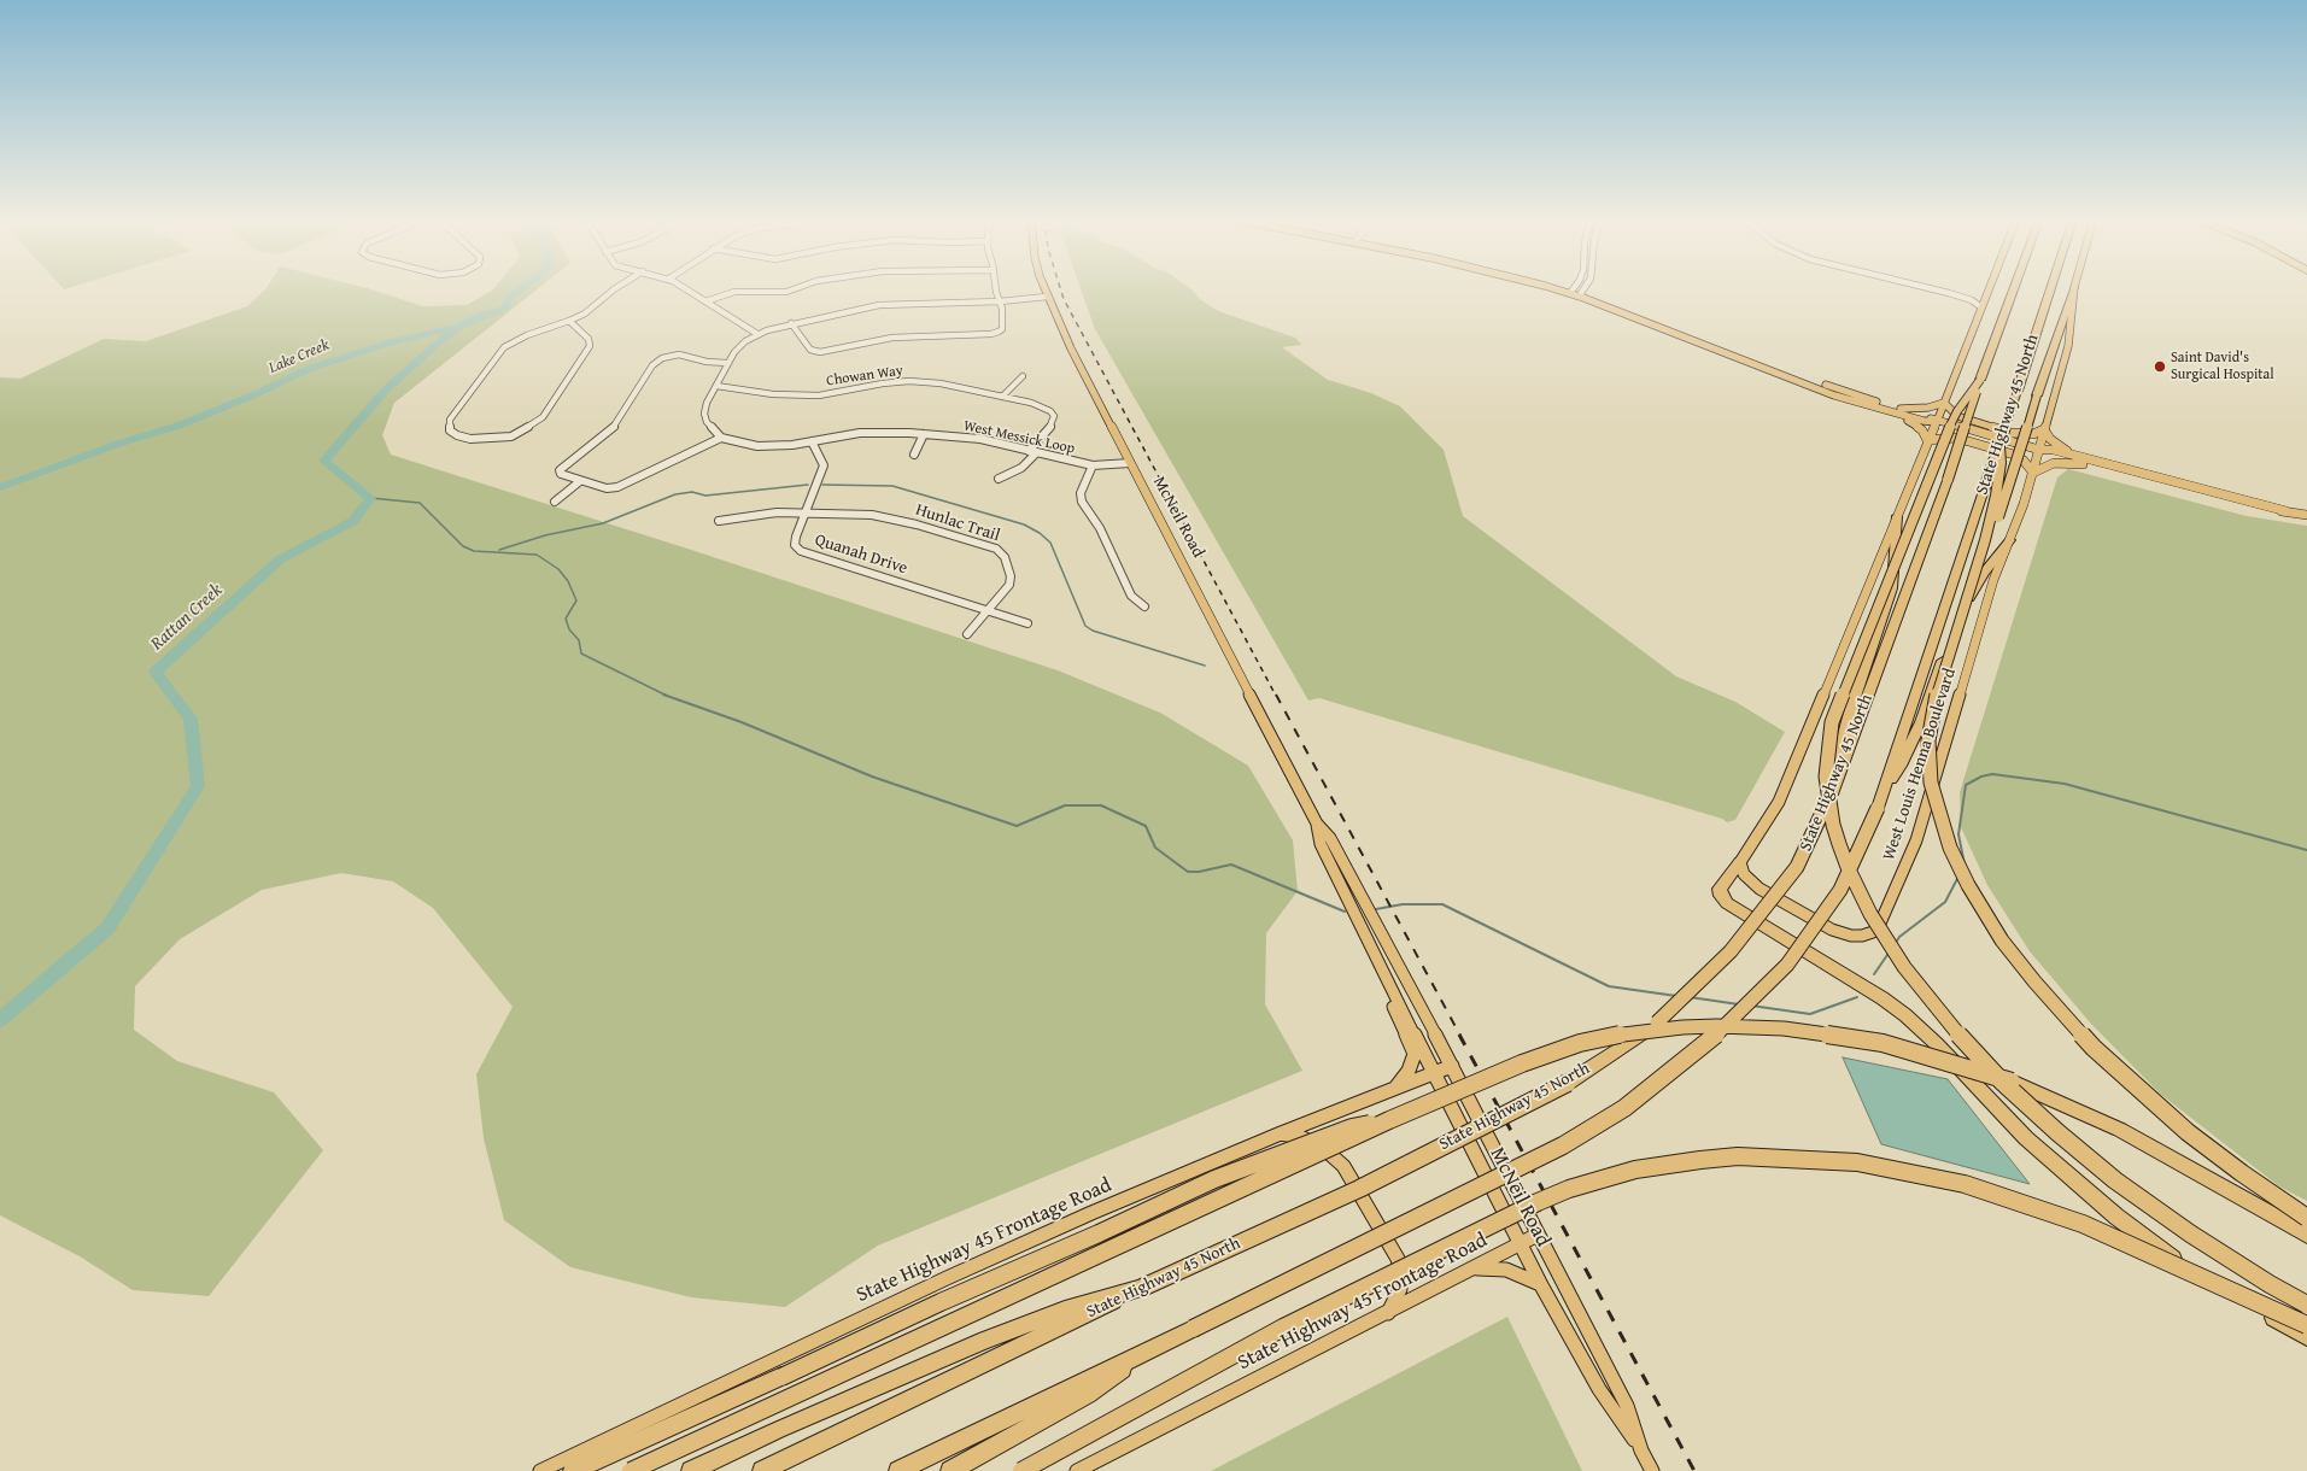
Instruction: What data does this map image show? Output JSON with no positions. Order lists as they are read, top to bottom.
{
  "streets": {
    "highway": ["State Highway 45 North"],
    "main road": ["McNeil Road", "West Louis Henna Boulevard", "State Highway 45 Frontage Road"],
    "street": [
      "Chowan Way",
      "West Messick Loop",
      "Hunlac Trail",
      "Quanah Drive"
    ]
  },
  "crossings": [
    ["Chowan Way", "West Messick Loop"],
    ["West Messick Loop", "McNeil Road"],
    ["West Messick Loop", "Quanah Drive"],
    ["McNeil Road", "State Highway 45 Frontage Road"],
    ["Hunlac Trail", "Quanah Drive"]
  ],
  "water": ["Lake Creek", "Rattan Creek"],
  "places": ["Saint David's Surgical Hospital"]
}
